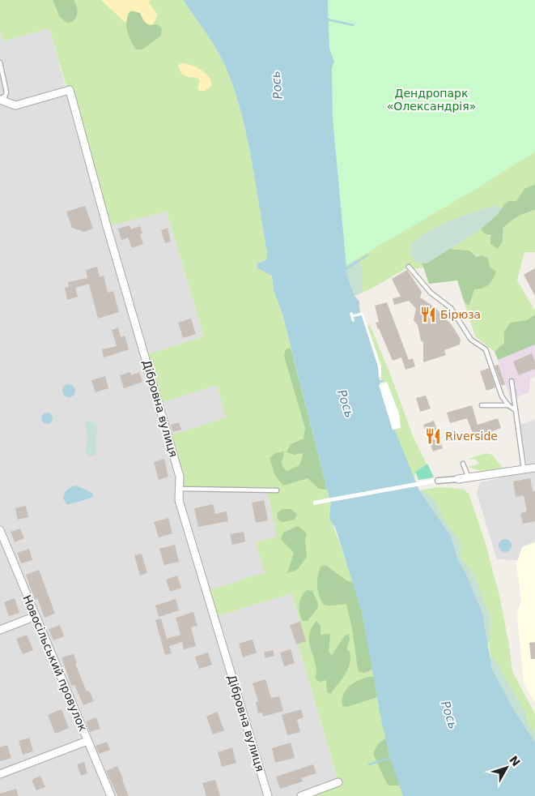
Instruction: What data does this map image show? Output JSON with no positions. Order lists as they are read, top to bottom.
{
  "streets": {
    "street": ["Дібровна вулиця", "Новосільський провулок"]
  },
  "water": ["Рось"],
  "parks": ["Дендропарк «Олександрія»"],
  "places": {
    "restaurant": ["Бірюза", "Riverside"]
  },
  "north": "top right"
}
